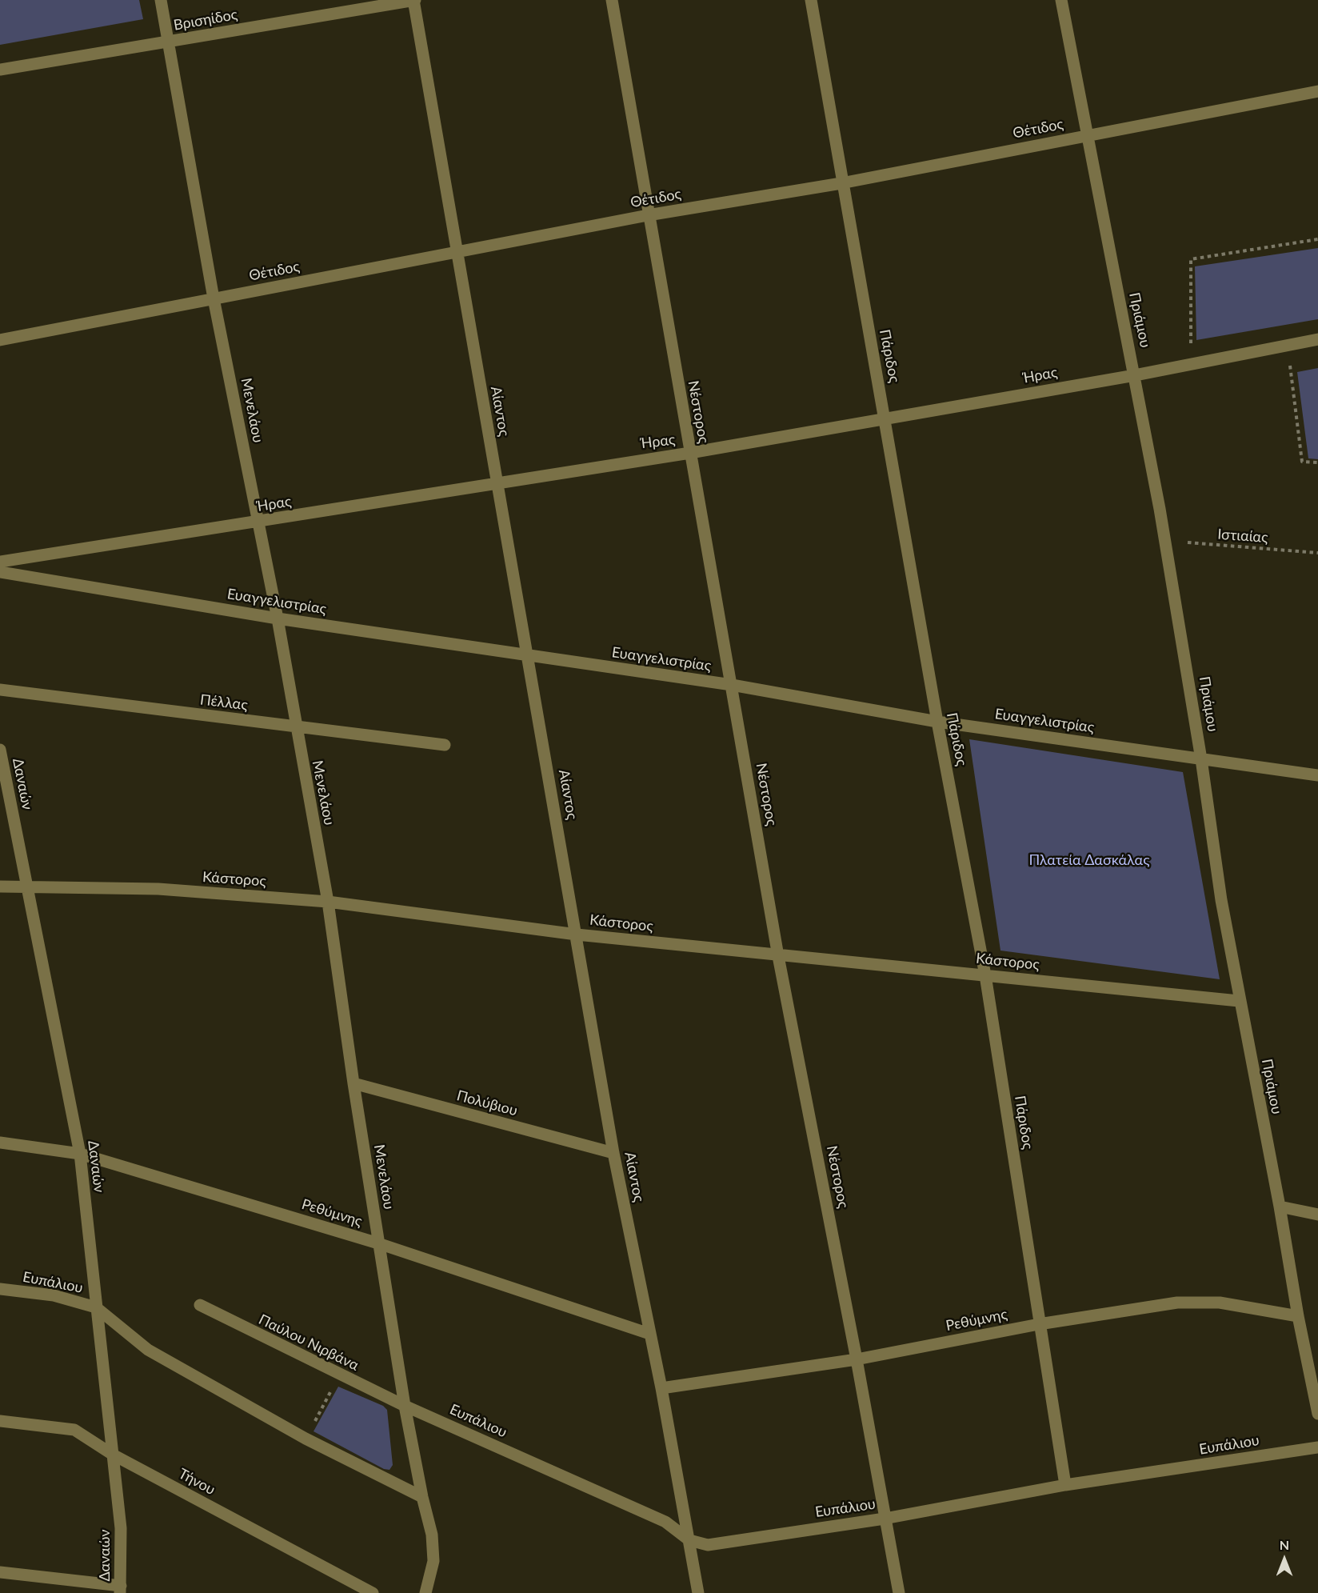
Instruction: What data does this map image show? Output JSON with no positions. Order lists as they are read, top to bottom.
{
  "streets": {
    "street": [
      "Βρισηίδος",
      "Θέτιδος",
      "Πριάμου",
      "Πάριδος",
      "Ήρας",
      "Μενελάου",
      "Αίαντος",
      "Νέστορος",
      "Ευαγγελιστρίας",
      "Πέλλας",
      "Δαναών",
      "Κάστορος",
      "Πολύβιου",
      "Ρεθύμνης",
      "Ευπάλιου",
      "Παύλου Νιρβάνα",
      "Τήνου"
    ],
    "path": ["Ιστιαίας"]
  },
  "crossings": [
    ["Βρισηίδος", "Μενελάου"],
    ["Βρισηίδος", "Αίαντος"],
    ["Θέτιδος", "Πριάμου"],
    ["Θέτιδος", "Πάριδος"],
    ["Θέτιδος", "Μενελάου"],
    ["Θέτιδος", "Αίαντος"],
    ["Θέτιδος", "Νέστορος"],
    ["Πριάμου", "Ήρας"],
    ["Πριάμου", "Ιστιαίας"],
    ["Πριάμου", "Ευαγγελιστρίας"],
    ["Πριάμου", "Κάστορος"],
    ["Πριάμου", "Ρεθύμνης"],
    ["Πάριδος", "Ήρας"],
    ["Πάριδος", "Ευαγγελιστρίας"],
    ["Πάριδος", "Κάστορος"],
    ["Πάριδος", "Ρεθύμνης"],
    ["Πάριδος", "Ευπάλιου"],
    ["Ήρας", "Μενελάου"],
    ["Ήρας", "Αίαντος"],
    ["Ήρας", "Νέστορος"],
    ["Μενελάου", "Ευαγγελιστρίας"],
    ["Μενελάου", "Πέλλας"],
    ["Μενελάου", "Κάστορος"],
    ["Μενελάου", "Πολύβιου"],
    ["Μενελάου", "Ρεθύμνης"],
    ["Μενελάου", "Ευπάλιου"],
    ["Μενελάου", "Παύλου Νιρβάνα"],
    ["Αίαντος", "Ευαγγελιστρίας"],
    ["Αίαντος", "Κάστορος"],
    ["Αίαντος", "Πολύβιου"],
    ["Αίαντος", "Ρεθύμνης"],
    ["Αίαντος", "Ευπάλιου"],
    ["Νέστορος", "Ευαγγελιστρίας"],
    ["Νέστορος", "Κάστορος"],
    ["Νέστορος", "Ρεθύμνης"],
    ["Νέστορος", "Ευπάλιου"],
    ["Δαναών", "Κάστορος"],
    ["Δαναών", "Ρεθύμνης"],
    ["Δαναών", "Ευπάλιου"],
    ["Δαναών", "Τήνου"],
    ["Ευπάλιου", "Παύλου Νιρβάνα"]
  ],
  "parks": ["Πλατεία Δασκάλας"],
  "north": "top"
}
